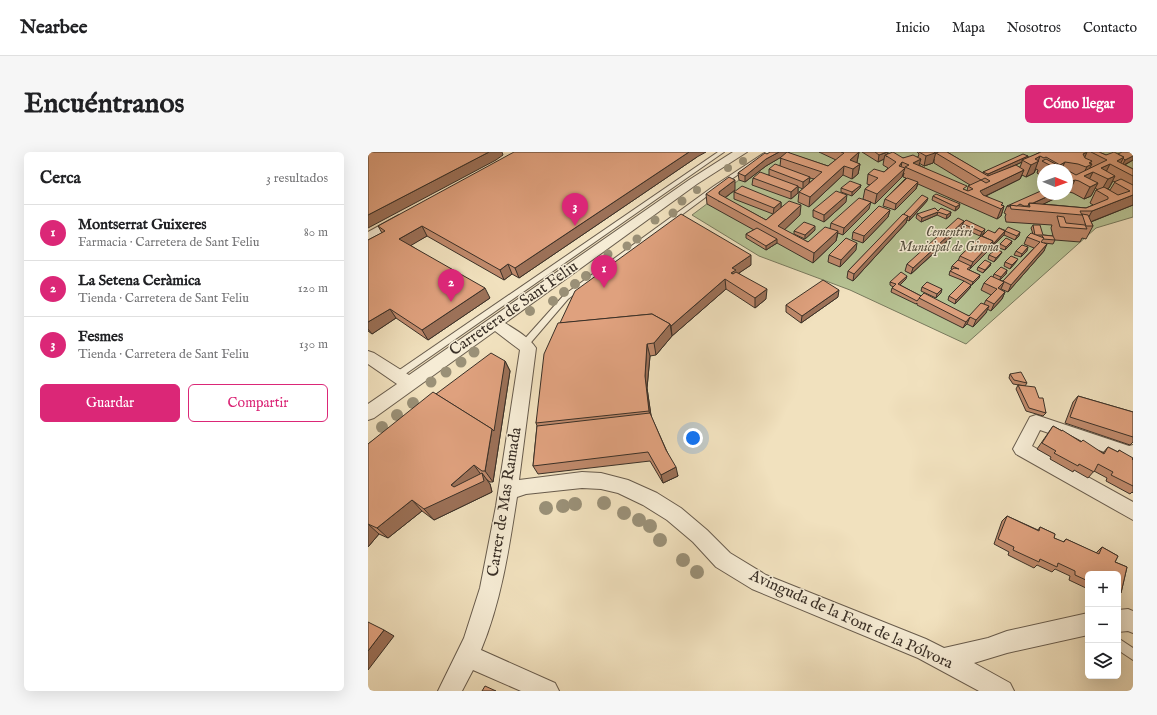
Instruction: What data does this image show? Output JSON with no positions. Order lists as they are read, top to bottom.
{
  "streets": {
    "street": ["Carretera de Sant Feliu", "Carrer de Mas Ramada", "Avinguda de la Font de la Pólvora"]
  },
  "crossings": [
    ["Carrer de Mas Ramada", "Avinguda de la Font de la Pólvora"]
  ],
  "parks": ["Cementiri Municipal de Girona"],
  "north": "right",
  "page": {
    "header": "Nearbee",
    "nav": [
      "Inicio",
      "Mapa",
      "Nosotros",
      "Contacto"
    ],
    "buttons": [
      "Cómo llegar",
      ["Guardar", "Compartir"]
    ],
    "title": "Encuéntranos",
    "heading": ["Cerca", "3 resultados"],
    "pins": ["3", "1", "2"],
    "list": [
      {
        "mark": "1",
        "name": "Montserrat Guixeres",
        "note": "Farmacia · Carretera de Sant Feliu",
        "value": "80 m"
      },
      {
        "mark": "2",
        "name": "La Setena Ceràmica",
        "note": "Tienda · Carretera de Sant Feliu",
        "value": "120 m"
      },
      {
        "mark": "3",
        "name": "Fesmes",
        "note": "Tienda · Carretera de Sant Feliu",
        "value": "130 m"
      }
    ],
    "map_buttons": ["+", "−"]
  }
}
